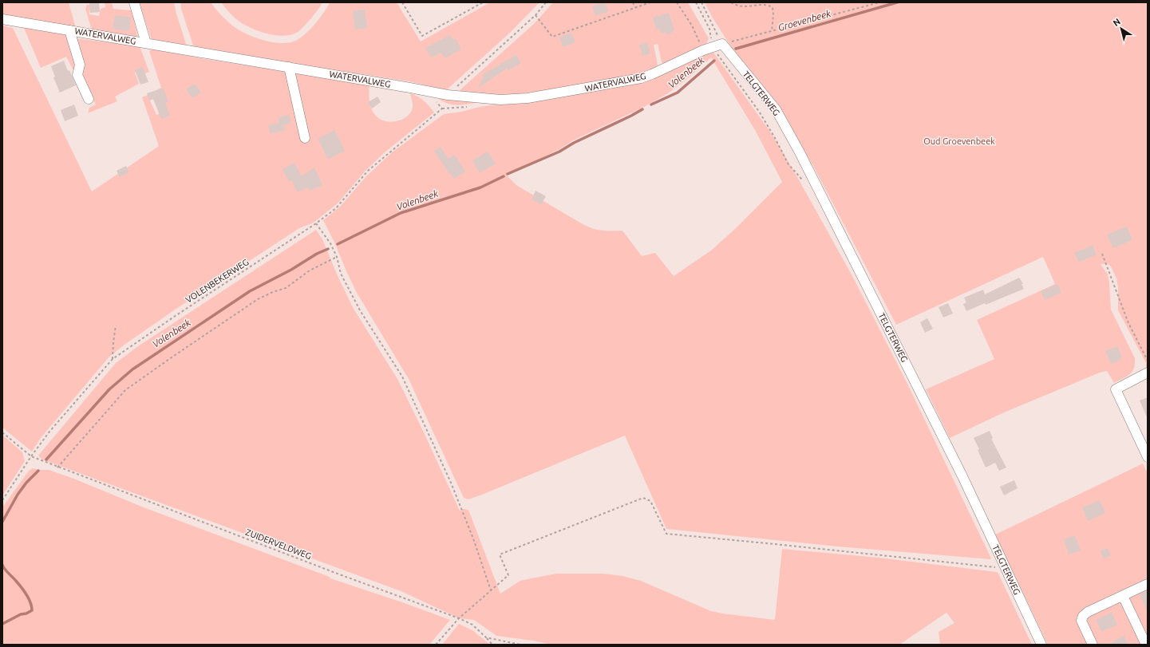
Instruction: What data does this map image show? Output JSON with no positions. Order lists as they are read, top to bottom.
{
  "streets": {
    "street": ["WATERVALWEG", "TELGTERWEG"],
    "path": ["VOLENBEKERWEG", "ZUIDERVELDWEG"]
  },
  "crossings": [
    ["WATERVALWEG", "TELGTERWEG"],
    ["WATERVALWEG", "VOLENBEKERWEG"],
    ["VOLENBEKERWEG", "ZUIDERVELDWEG"]
  ],
  "water": ["Groevenbeek", "Volenbeek"],
  "parks": ["Oud Groevenbeek"],
  "north": "top left"
}
